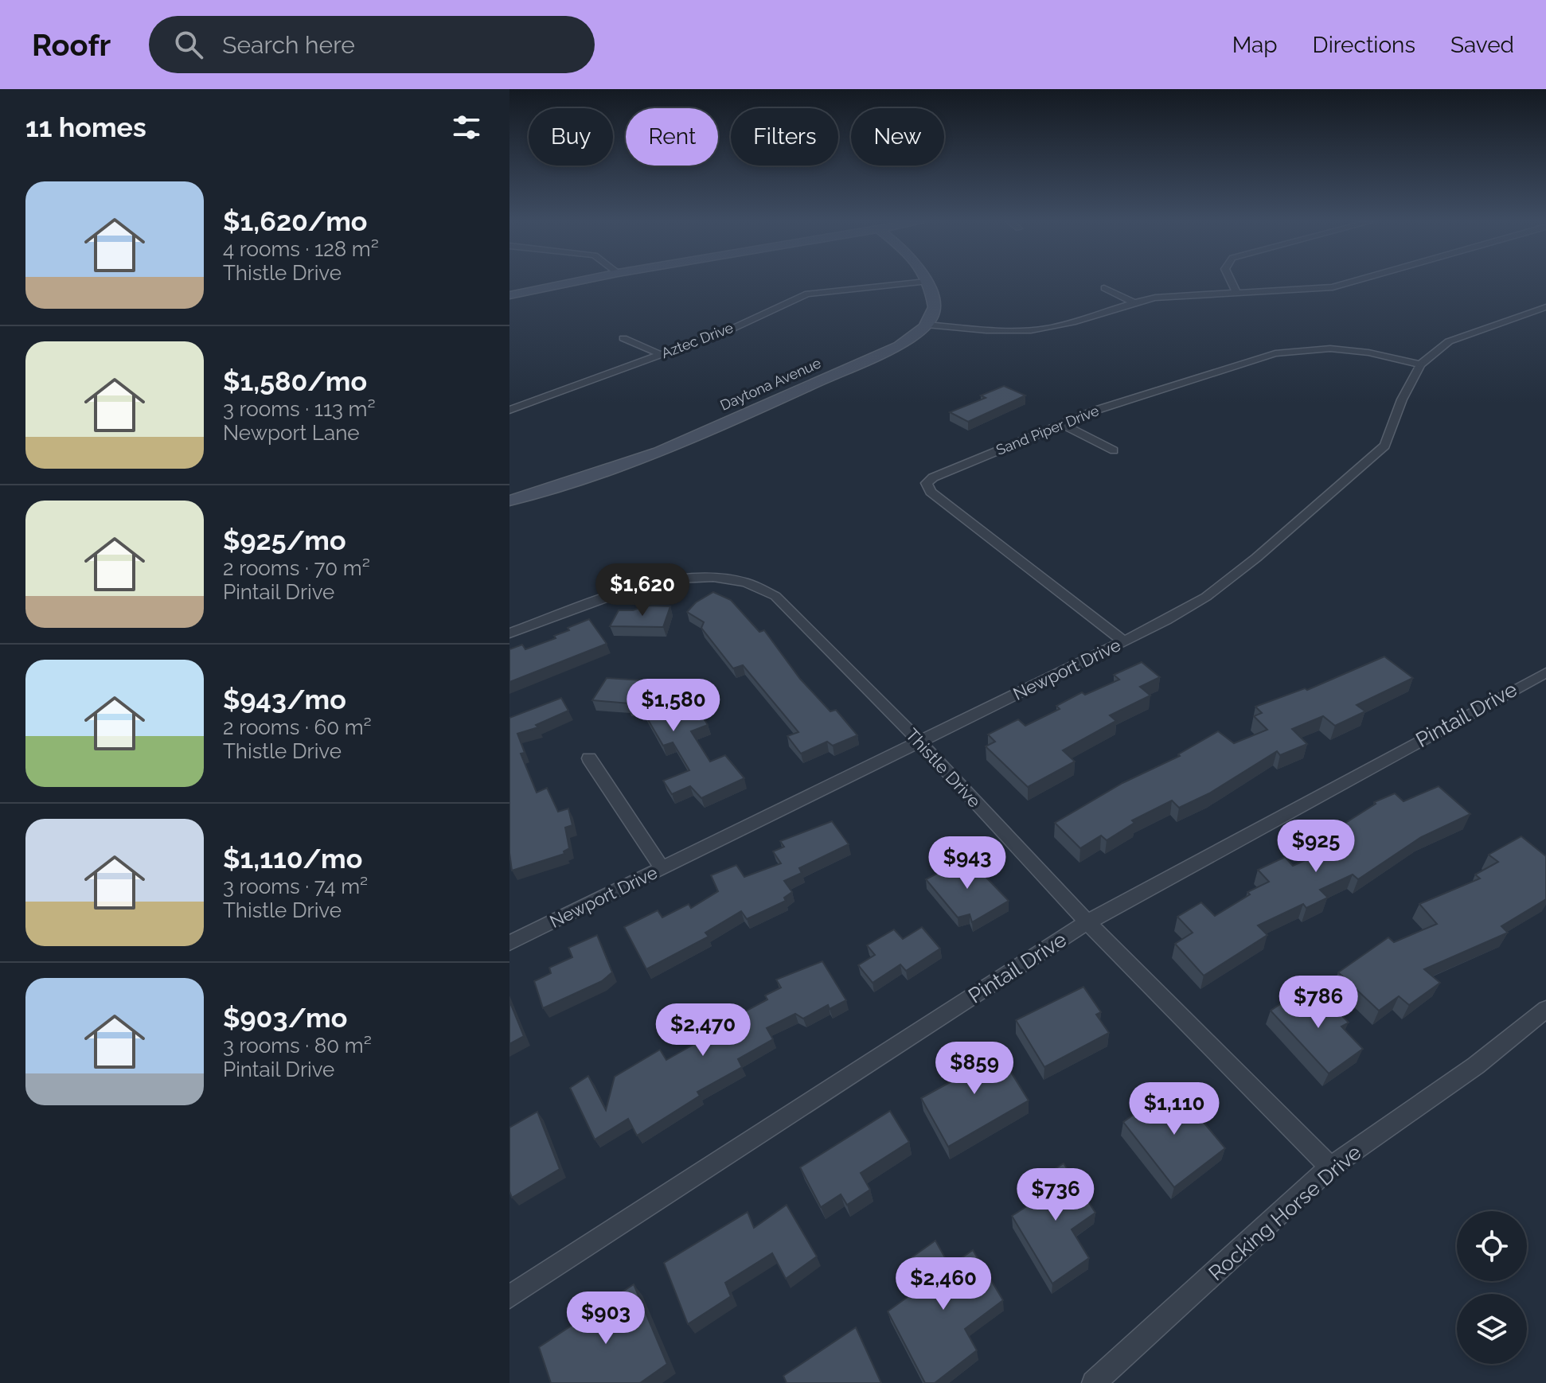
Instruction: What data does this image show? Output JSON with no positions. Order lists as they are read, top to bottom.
{
  "streets": {
    "street": [
      "Aztec Drive",
      "Daytona Avenue",
      "Sand Piper Drive",
      "Newport Drive",
      "Pintail Drive",
      "Thistle Drive",
      "Rocking Horse Drive"
    ]
  },
  "crossings": [
    ["Sand Piper Drive", "Newport Drive"],
    ["Newport Drive", "Thistle Drive"],
    ["Pintail Drive", "Thistle Drive"],
    ["Thistle Drive", "Rocking Horse Drive"]
  ],
  "page": {
    "header": "Roofr",
    "search": "Search here",
    "nav": ["Map", "Directions", "Saved"],
    "heading": "11 homes",
    "chip": [
      "Buy",
      "Rent",
      "Filters",
      "New"
    ],
    "list": [
      {
        "name": "$1,620/mo",
        "note": "4 rooms · 128 m² · Thistle Drive"
      },
      {
        "name": "$1,580/mo",
        "note": "3 rooms · 113 m² · Newport Lane"
      },
      {
        "name": "$925/mo",
        "note": "2 rooms · 70 m² · Pintail Drive"
      },
      {
        "name": "$943/mo",
        "note": "2 rooms · 60 m² · Thistle Drive"
      },
      {
        "name": "$1,110/mo",
        "note": "3 rooms · 74 m² · Thistle Drive"
      },
      {
        "name": "$903/mo",
        "note": "3 rooms · 80 m² · Pintail Drive"
      }
    ],
    "price": [
      "$1,620",
      "$1,580",
      "$925",
      "$943",
      "$786",
      "$2,470",
      "$859",
      "$1,110",
      "$736",
      "$2,460",
      "$903"
    ]
  }
}
